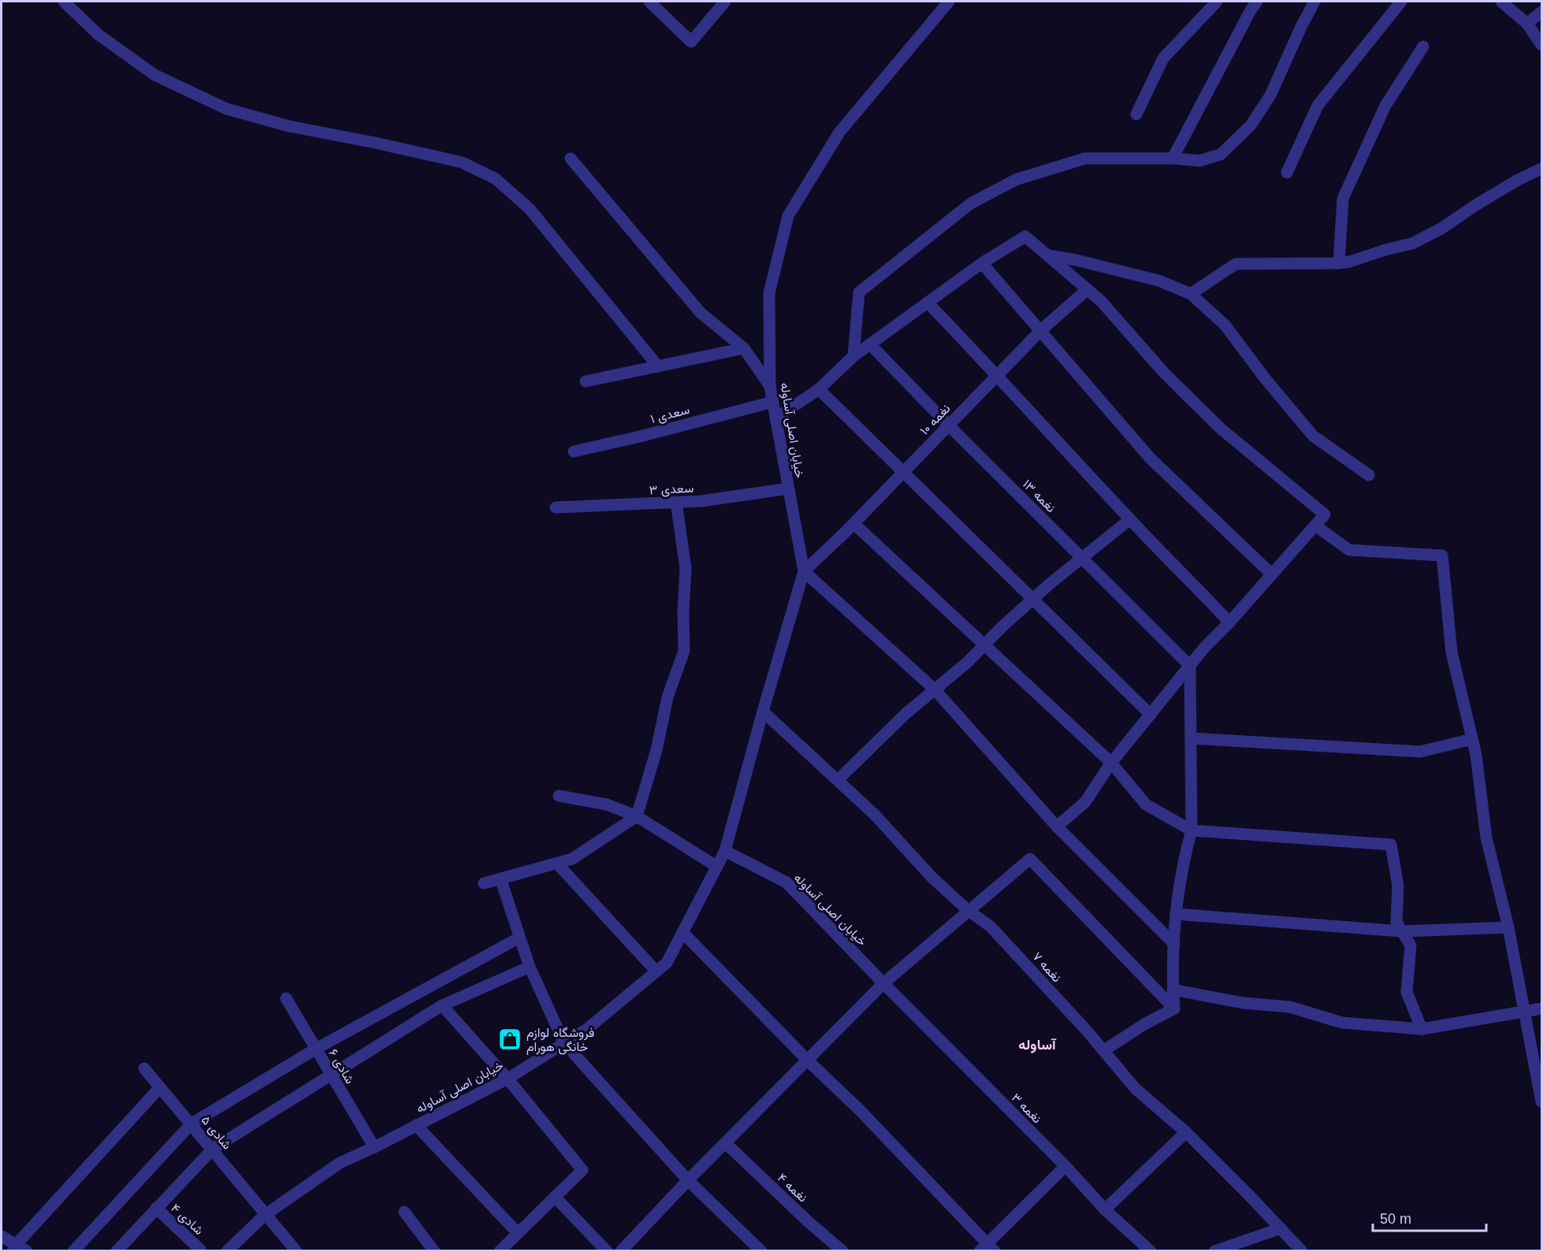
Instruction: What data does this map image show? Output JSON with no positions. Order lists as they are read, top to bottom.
{
  "streets": {
    "street": [
      "سعدی ۱",
      "نغمه ۱۰",
      "خیابان اصلی آساوله",
      "سعدی ۳",
      "نغمه ۱۳",
      "نغمه ۷",
      "شادی ۶",
      "نغمه ۳",
      "شادی ۵",
      "نغمه ۴",
      "شادی ۴"
    ]
  },
  "crossings": [
    ["سعدی ۱", "خیابان اصلی آساوله"],
    ["نغمه ۱۰", "خیابان اصلی آساوله"],
    ["نغمه ۱۰", "نغمه ۱۳"],
    ["خیابان اصلی آساوله", "سعدی ۳"],
    ["خیابان اصلی آساوله", "نغمه ۷"],
    ["خیابان اصلی آساوله", "شادی ۶"],
    ["خیابان اصلی آساوله", "نغمه ۳"],
    ["خیابان اصلی آساوله", "شادی ۵"]
  ],
  "districts": ["آساوله"],
  "places": {
    "shop": ["فروشگاه لوازم خانگی هورام"]
  },
  "scale_bar": "50 m"
}
